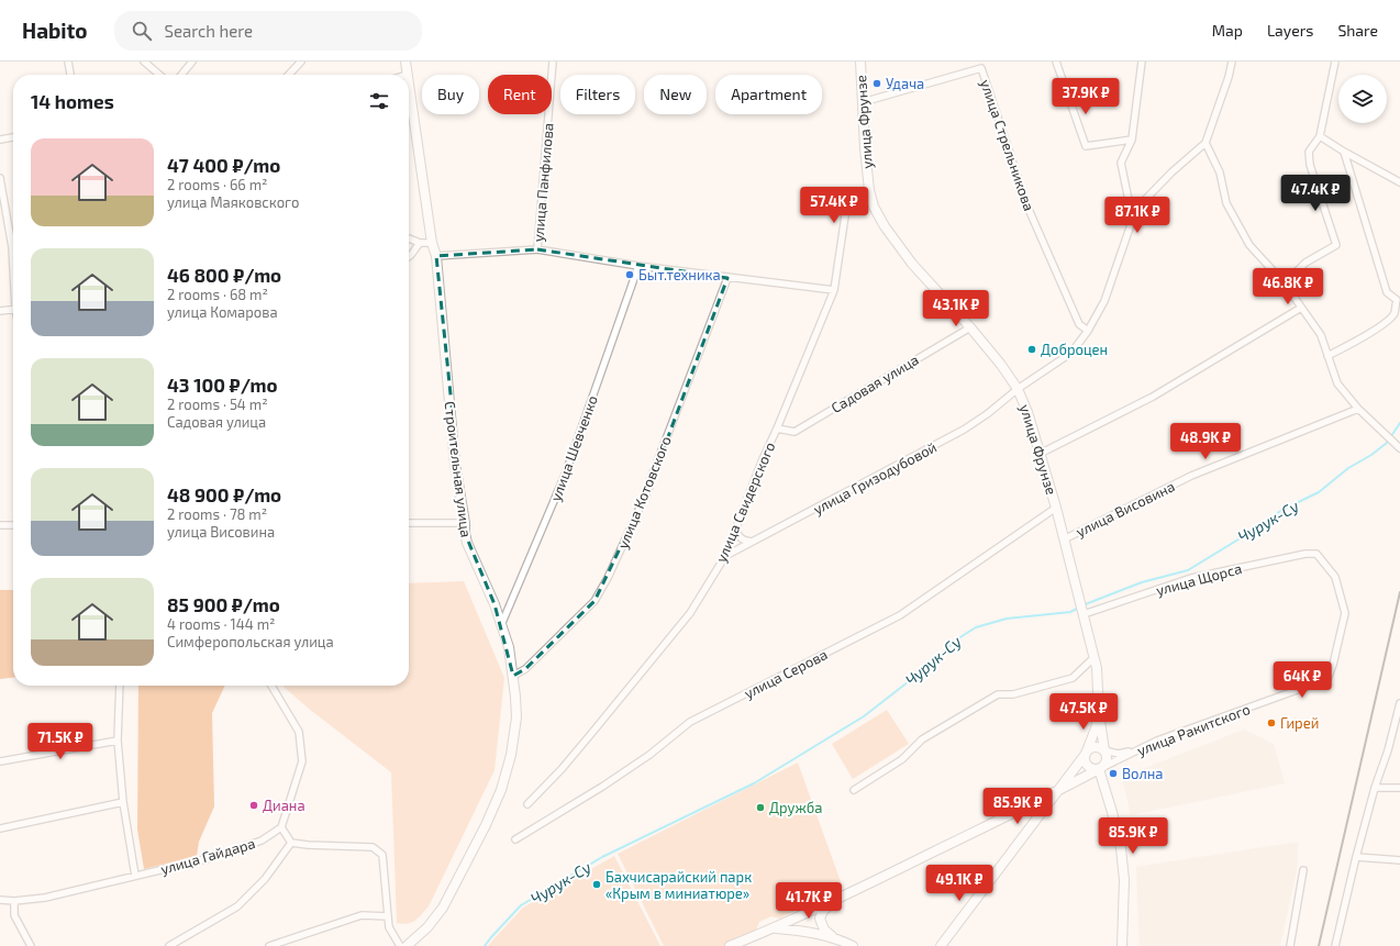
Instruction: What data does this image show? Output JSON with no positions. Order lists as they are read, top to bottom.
{
  "streets": {
    "main road": ["улица Фрунзе", "Строительная улица", "улица Ракитского"],
    "street": [
      "улица Стрельникова",
      "улица Панфилова",
      "Садовая улица",
      "улица Шевченко",
      "улица Гризодубовой",
      "улица Котовского",
      "улица Свидерского",
      "улица Висовина",
      "улица Щорса",
      "улица Серова",
      "улица Гайдара"
    ]
  },
  "crossings": [
    ["улица Фрунзе", "улица Стрельникова"],
    ["улица Фрунзе", "Садовая улица"],
    ["улица Фрунзе", "улица Гризодубовой"],
    ["улица Фрунзе", "улица Свидерского"],
    ["улица Фрунзе", "улица Висовина"],
    ["улица Фрунзе", "улица Щорса"],
    ["улица Фрунзе", "улица Серова"],
    ["улица Фрунзе", "улица Ракитского"],
    ["улица Стрельникова", "улица Гризодубовой"],
    ["Садовая улица", "улица Свидерского"],
    ["улица Шевченко", "Строительная улица"],
    ["Строительная улица", "улица Котовского"],
    ["улица Гризодубовой", "улица Свидерского"],
    ["улица Щорса", "улица Ракитского"]
  ],
  "water": ["Чурук-Су"],
  "places": [
    "Удача",
    "Быт.техника",
    "Доброцен",
    "Гирей",
    "Волна",
    "Диана",
    "Дружба",
    "Бахчисарайский парк «Крым в миниатюре»"
  ],
  "page": {
    "header": "Habito",
    "search": "Search here",
    "nav": ["Map", "Layers", "Share"],
    "chip": [
      "Buy",
      "Rent",
      "Filters",
      "New",
      "Apartment"
    ],
    "heading": "14 homes",
    "price": [
      "37.9K ₽",
      "47.4K ₽",
      "57.4K ₽",
      "87.1K ₽",
      "46.8K ₽",
      "43.1K ₽",
      "48.9K ₽",
      "64K ₽",
      "47.5K ₽",
      "71.5K ₽",
      "85.9K ₽",
      "85.9K ₽",
      "49.1K ₽",
      "41.7K ₽"
    ],
    "list": [
      {
        "name": "47 400 ₽/mo",
        "note": "2 rooms · 66 m² · улица Маяковского"
      },
      {
        "name": "46 800 ₽/mo",
        "note": "2 rooms · 68 m² · улица Комарова"
      },
      {
        "name": "43 100 ₽/mo",
        "note": "2 rooms · 54 m² · Садовая улица"
      },
      {
        "name": "48 900 ₽/mo",
        "note": "2 rooms · 78 m² · улица Висовина"
      },
      {
        "name": "85 900 ₽/mo",
        "note": "4 rooms · 144 m² · Симферопольская улица"
      }
    ]
  }
}
